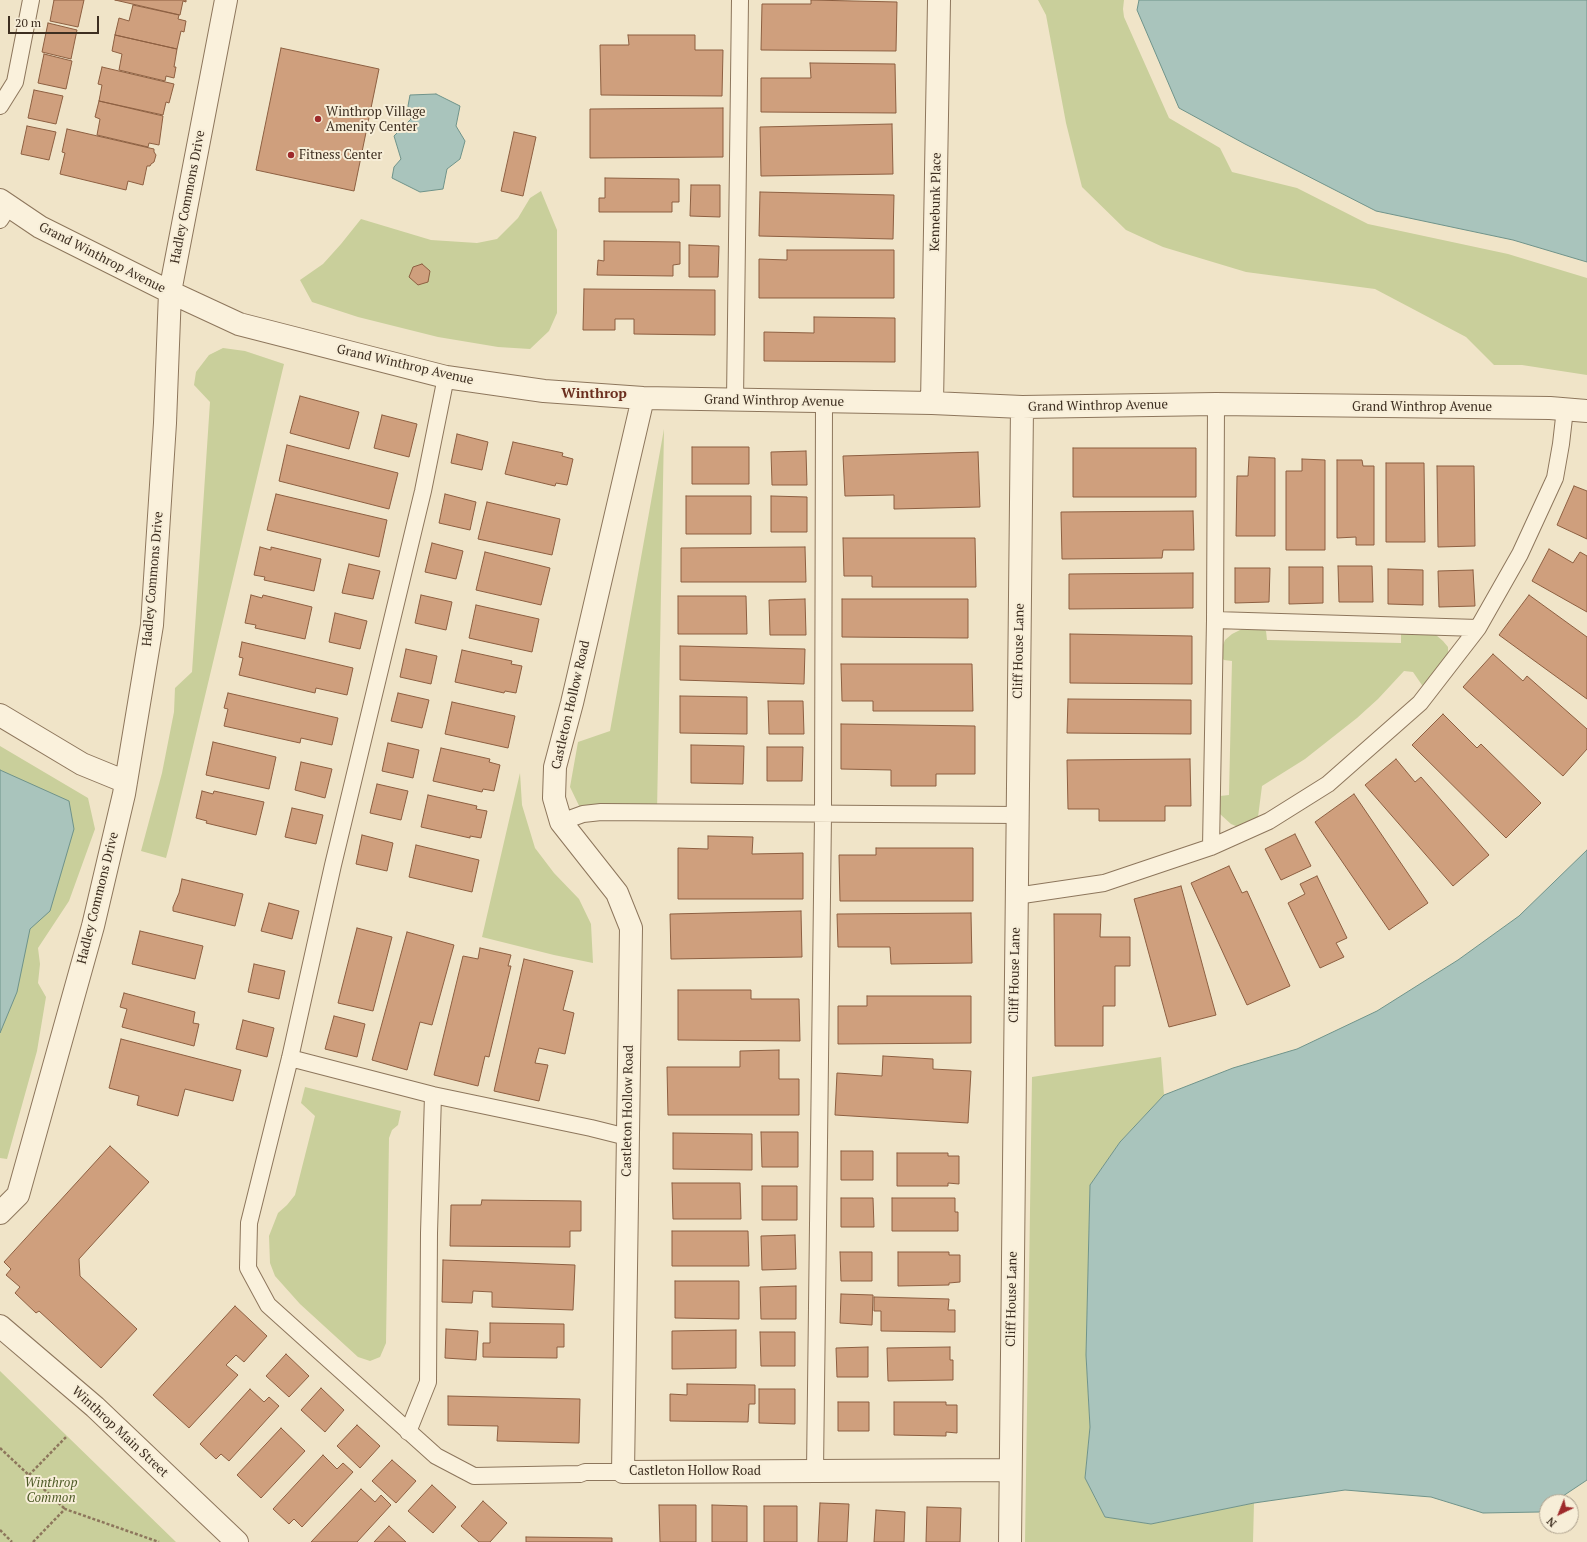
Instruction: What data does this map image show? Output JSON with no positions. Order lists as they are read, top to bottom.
{
  "streets": {
    "street": [
      "Hadley Commons Drive",
      "Kennebunk Place",
      "Grand Winthrop Avenue",
      "Cliff House Lane",
      "Castleton Hollow Road",
      "Winthrop Main Street"
    ]
  },
  "crossings": [
    ["Hadley Commons Drive", "Grand Winthrop Avenue"],
    ["Kennebunk Place", "Grand Winthrop Avenue"],
    ["Grand Winthrop Avenue", "Cliff House Lane"],
    ["Grand Winthrop Avenue", "Castleton Hollow Road"],
    ["Cliff House Lane", "Castleton Hollow Road"]
  ],
  "districts": ["Winthrop"],
  "parks": ["Winthrop Common"],
  "places": ["Winthrop Village Amenity Center", "Fitness Center"],
  "scale_bar": "20 m",
  "north": "bottom left"
}
